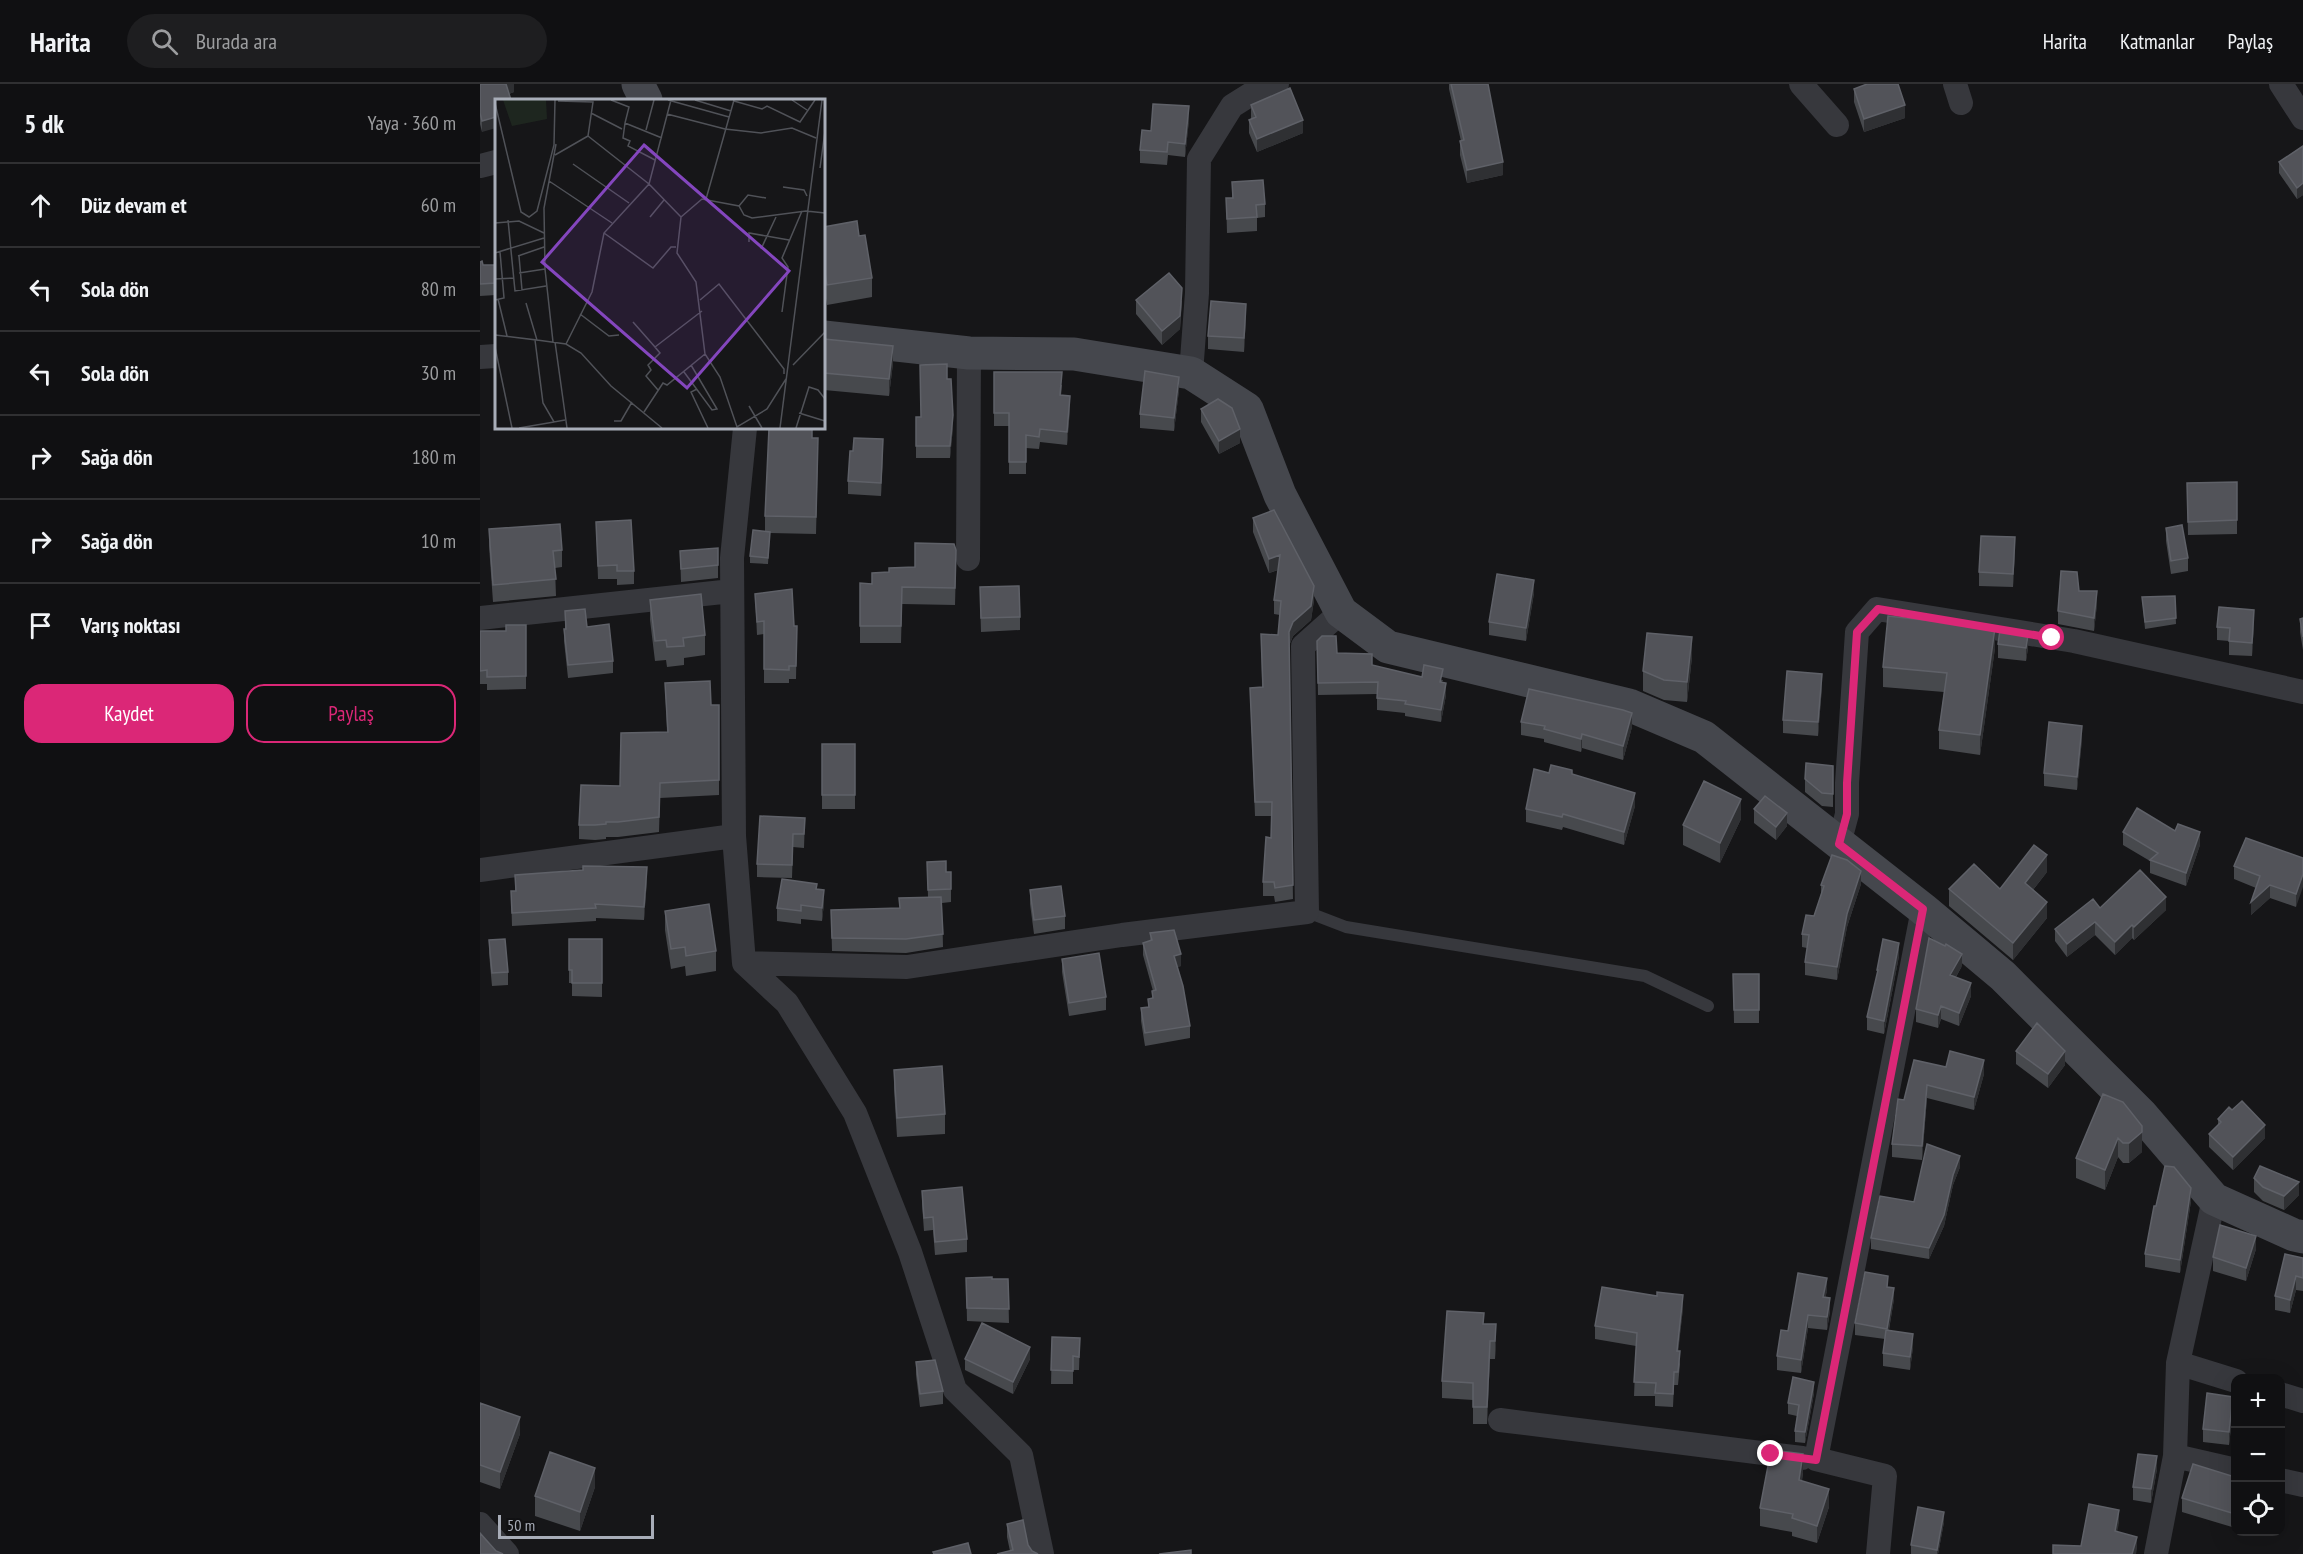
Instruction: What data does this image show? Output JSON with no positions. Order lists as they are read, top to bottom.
{
  "scale_bar": "50 m",
  "page": {
    "header": "Harita",
    "search": "Burada ara",
    "nav": ["Harita", "Katmanlar", "Paylaş"],
    "heading": ["5 dk", "Yaya · 360 m"],
    "list": [
      ["Düz devam et", "60 m"],
      ["Sola dön", "80 m"],
      ["Sola dön", "30 m"],
      ["Sağa dön", "180 m"],
      ["Sağa dön", "10 m"],
      "Varış noktası"
    ],
    "buttons": ["Kaydet", "Paylaş"],
    "map_buttons": ["+", "−"],
    "scale": "50 m"
  }
}
